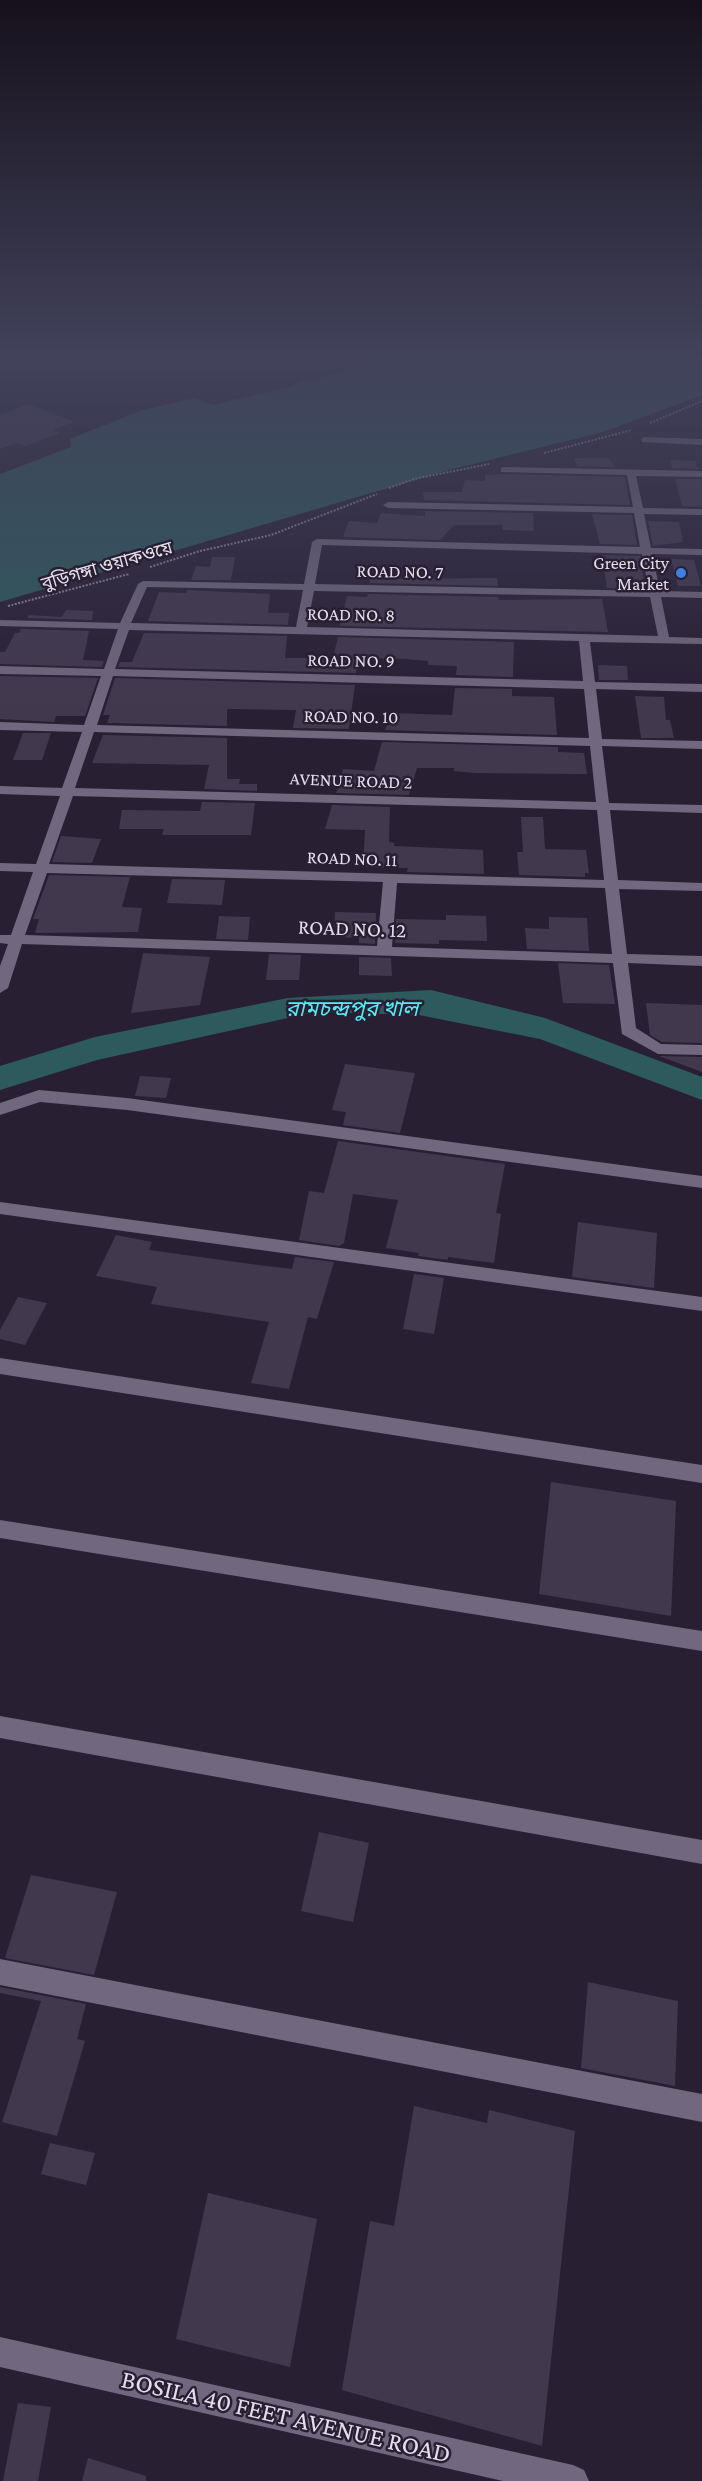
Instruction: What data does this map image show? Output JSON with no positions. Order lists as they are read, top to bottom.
{
  "streets": {
    "street": [
      "ROAD NO. 7",
      "ROAD NO. 8",
      "ROAD NO. 9",
      "ROAD NO. 10",
      "AVENUE ROAD 2",
      "ROAD NO. 11",
      "ROAD NO. 12",
      "BOSILA 40 FEET AVENUE ROAD"
    ],
    "path": ["বুড়িগঙ্গা ওয়াকওয়ে"]
  },
  "crossings": [
    ["ROAD NO. 7", "ROAD NO. 8"]
  ],
  "water": ["রামচন্দ্রপুর খাল"],
  "places": ["Green City Market"]
}
